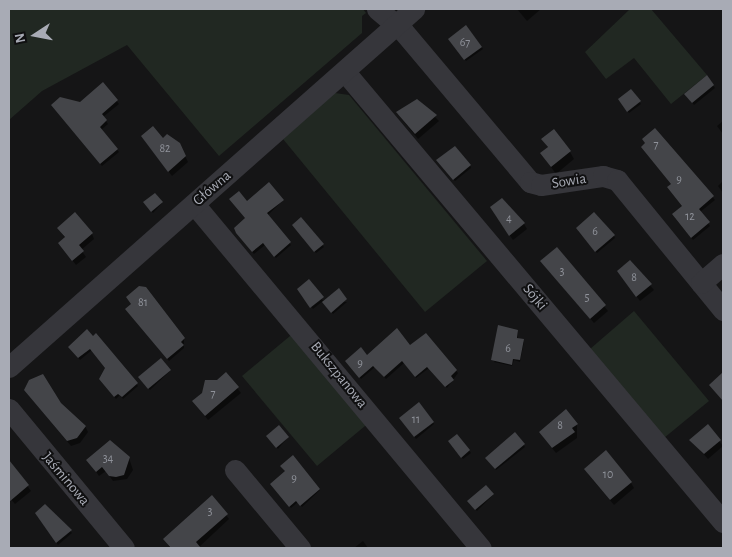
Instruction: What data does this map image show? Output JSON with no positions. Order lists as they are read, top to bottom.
{
  "streets": {
    "street": [
      "Sowia",
      "Główna",
      "Sójki",
      "Bukszpanowa",
      "Jaśminowa"
    ]
  },
  "crossings": [
    ["Sowia", "Główna"],
    ["Główna", "Sójki"],
    ["Główna", "Bukszpanowa"]
  ],
  "house_numbers": [
    "67",
    "7",
    "82",
    "9",
    "12",
    "4",
    "6",
    "3",
    "8",
    "5",
    "81",
    "6",
    "9",
    "7",
    "11",
    "8",
    "34",
    "10",
    "9",
    "3"
  ],
  "north": "left"
}
